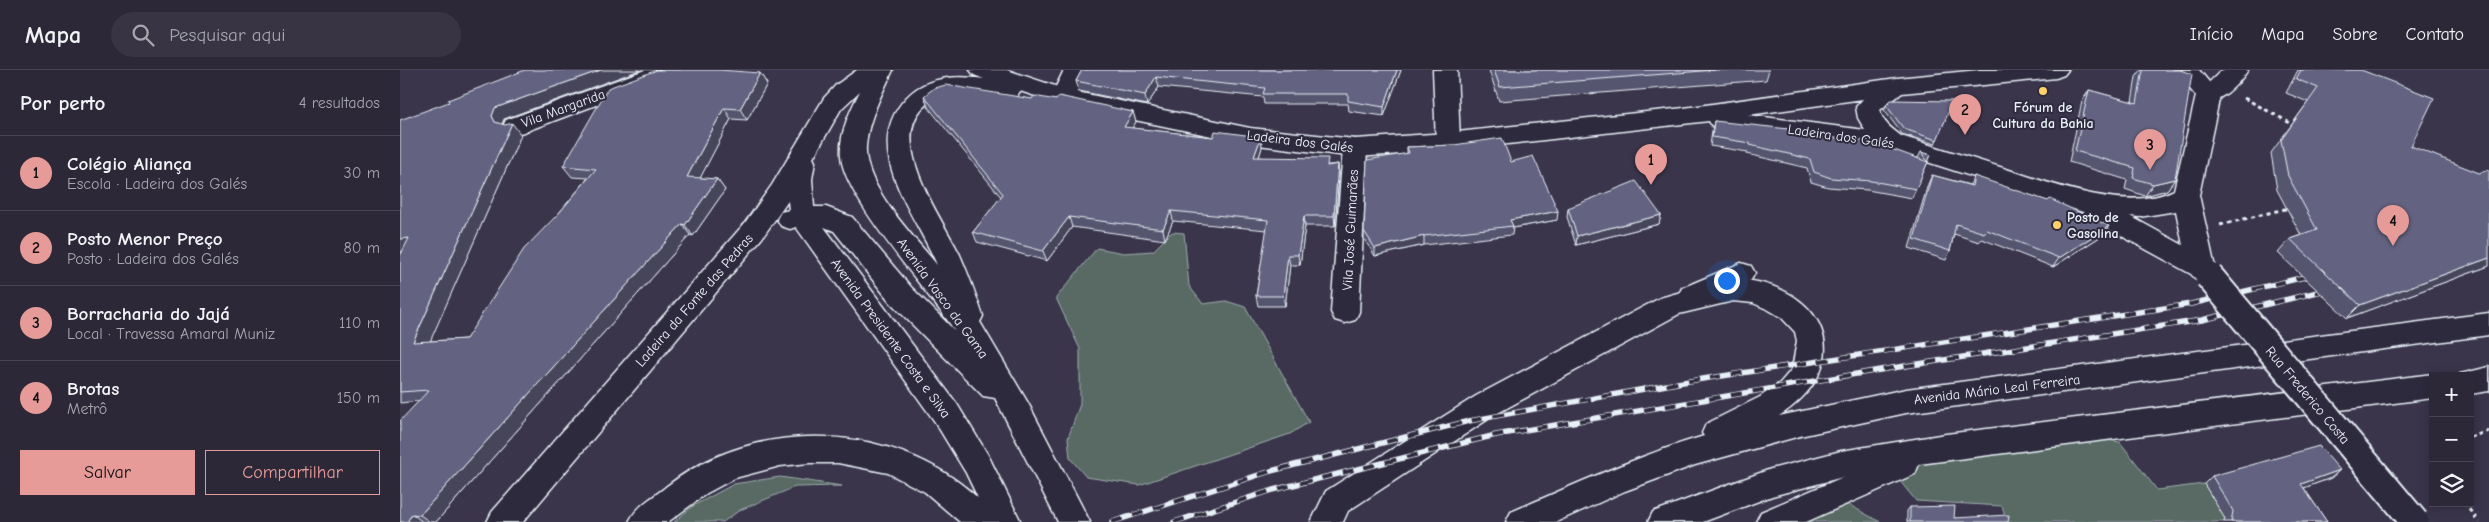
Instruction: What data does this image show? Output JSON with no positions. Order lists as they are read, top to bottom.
{
  "streets": {
    "main road": [
      "Vila Margarida",
      "Ladeira dos Galés",
      "Vila José Guimarães",
      "Avenida Vasco da Gama",
      "Ladeira da Fonte das Pedras",
      "Avenida Presidente Costa e Silva",
      "Avenida Mário Leal Ferreira",
      "Rua Frederico Costa"
    ]
  },
  "crossings": [
    ["Ladeira dos Galés", "Vila José Guimarães"],
    ["Ladeira dos Galés", "Rua Frederico Costa"]
  ],
  "places": ["Fórum de Cultura da Bahia", "Posto de Gasolina"],
  "page": {
    "header": "Mapa",
    "search": "Pesquisar aqui",
    "nav": [
      "Início",
      "Mapa",
      "Sobre",
      "Contato"
    ],
    "heading": ["Por perto", "4 resultados"],
    "pins": [
      "2",
      "3",
      "1",
      "4"
    ],
    "list": [
      {
        "mark": "1",
        "name": "Colégio Aliança",
        "note": "Escola · Ladeira dos Galés",
        "value": "30 m"
      },
      {
        "mark": "2",
        "name": "Posto Menor Preço",
        "note": "Posto · Ladeira dos Galés",
        "value": "80 m"
      },
      {
        "mark": "3",
        "name": "Borracharia do Jajá",
        "note": "Local · Travessa Amaral Muniz",
        "value": "110 m"
      },
      {
        "mark": "4",
        "name": "Brotas",
        "note": "Metrô",
        "value": "150 m"
      }
    ],
    "map_buttons": ["+", "−"],
    "buttons": ["Salvar", "Compartilhar"]
  }
}
